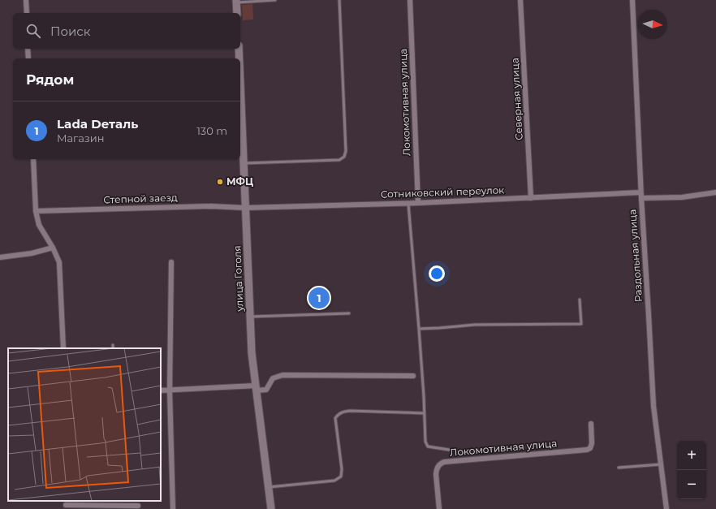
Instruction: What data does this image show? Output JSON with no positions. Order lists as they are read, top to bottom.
{
  "streets": {
    "main road": ["улица Гоголя"],
    "street": [
      "Северная улица",
      "Локомотивная улица",
      "Сотниковский переулок",
      "Степной заезд",
      "Раздольная улица"
    ]
  },
  "crossings": [
    ["Северная улица", "Сотниковский переулок"],
    ["Локомотивная улица", "Сотниковский переулок"],
    ["Сотниковский переулок", "Степной заезд"],
    ["Сотниковский переулок", "Раздольная улица"],
    ["Сотниковский переулок", "улица Гоголя"],
    ["Степной заезд", "улица Гоголя"]
  ],
  "places": ["МФЦ"],
  "north": "right",
  "page": {
    "search": "Поиск",
    "heading": "Рядом",
    "list": [
      {
        "mark": "1",
        "name": "Lada Dеталь",
        "note": "Магазин",
        "value": "130 m"
      }
    ],
    "pins": "1",
    "map_buttons": ["+", "−"]
  }
}
